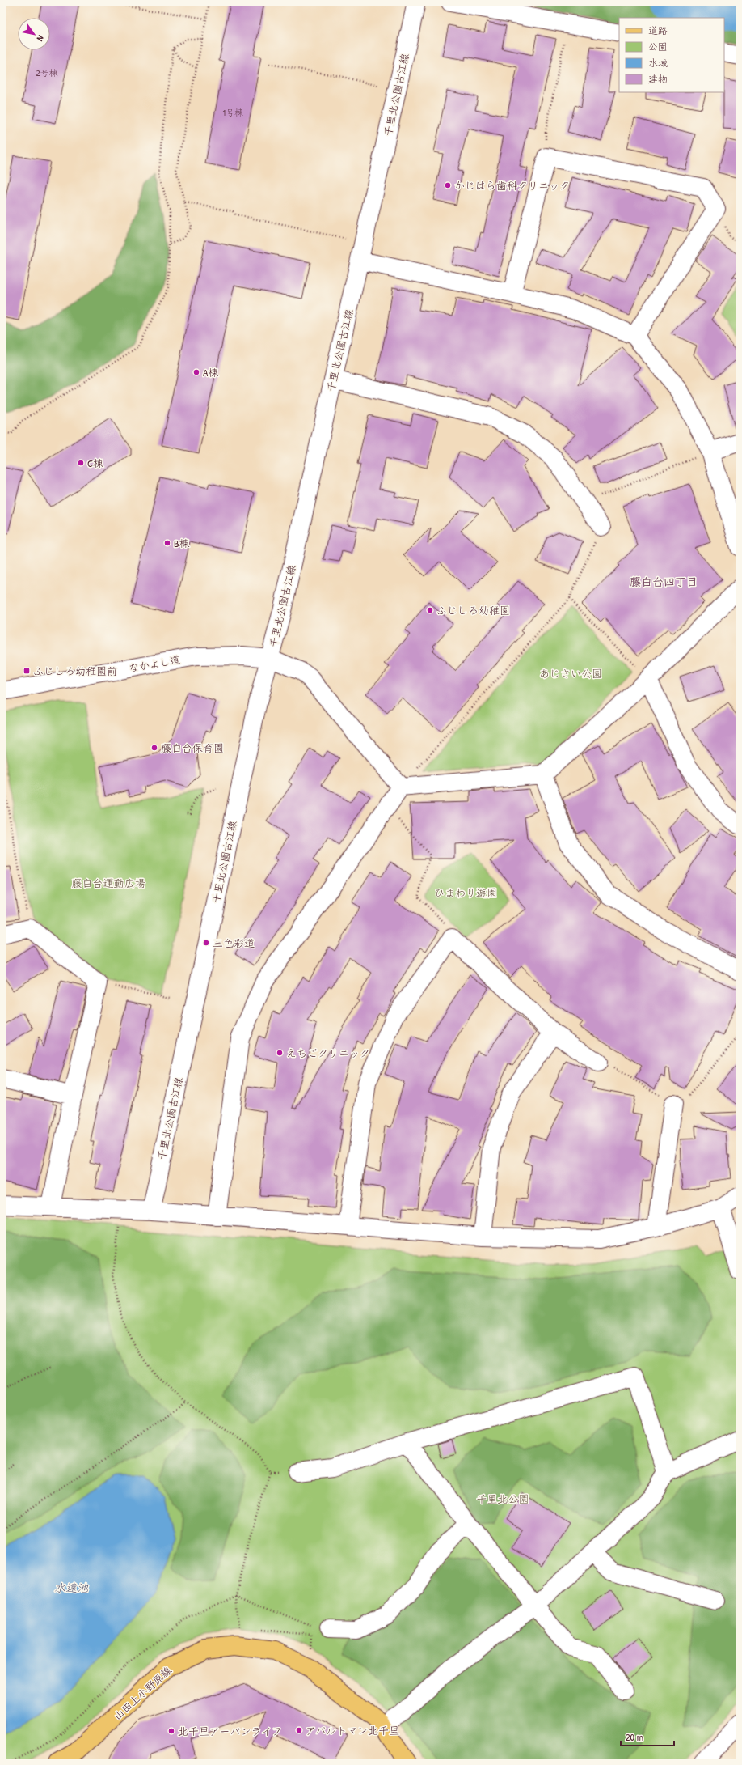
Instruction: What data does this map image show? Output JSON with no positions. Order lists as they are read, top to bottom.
{
  "streets": {
    "main road": ["山田上小野原線"],
    "street": ["千里北公園古江線", "なかよし道"]
  },
  "crossings": [
    ["千里北公園古江線", "なかよし道"]
  ],
  "districts": ["藤白台四丁目"],
  "water": ["水遠池"],
  "parks": [
    "あじさい公園",
    "藤白台運動広場",
    "ひまわり遊園",
    "千里北公園"
  ],
  "places": {
    "other": [
      "かじはら歯科クリニック",
      "A棟",
      "C棟",
      "B棟",
      "ふじしろ幼稚園",
      "藤白台保育園",
      "三色彩道",
      "えちごクリニック",
      "アパルトマン北千里",
      "北千里アーバンライフ"
    ],
    "transit": ["ふじしろ幼稚園前"]
  },
  "house_numbers": ["2号棟", "1号棟"],
  "legend": [
    "道路",
    "公園",
    "水域",
    "建物"
  ],
  "scale_bar": "20 m",
  "north": "bottom right"
}
